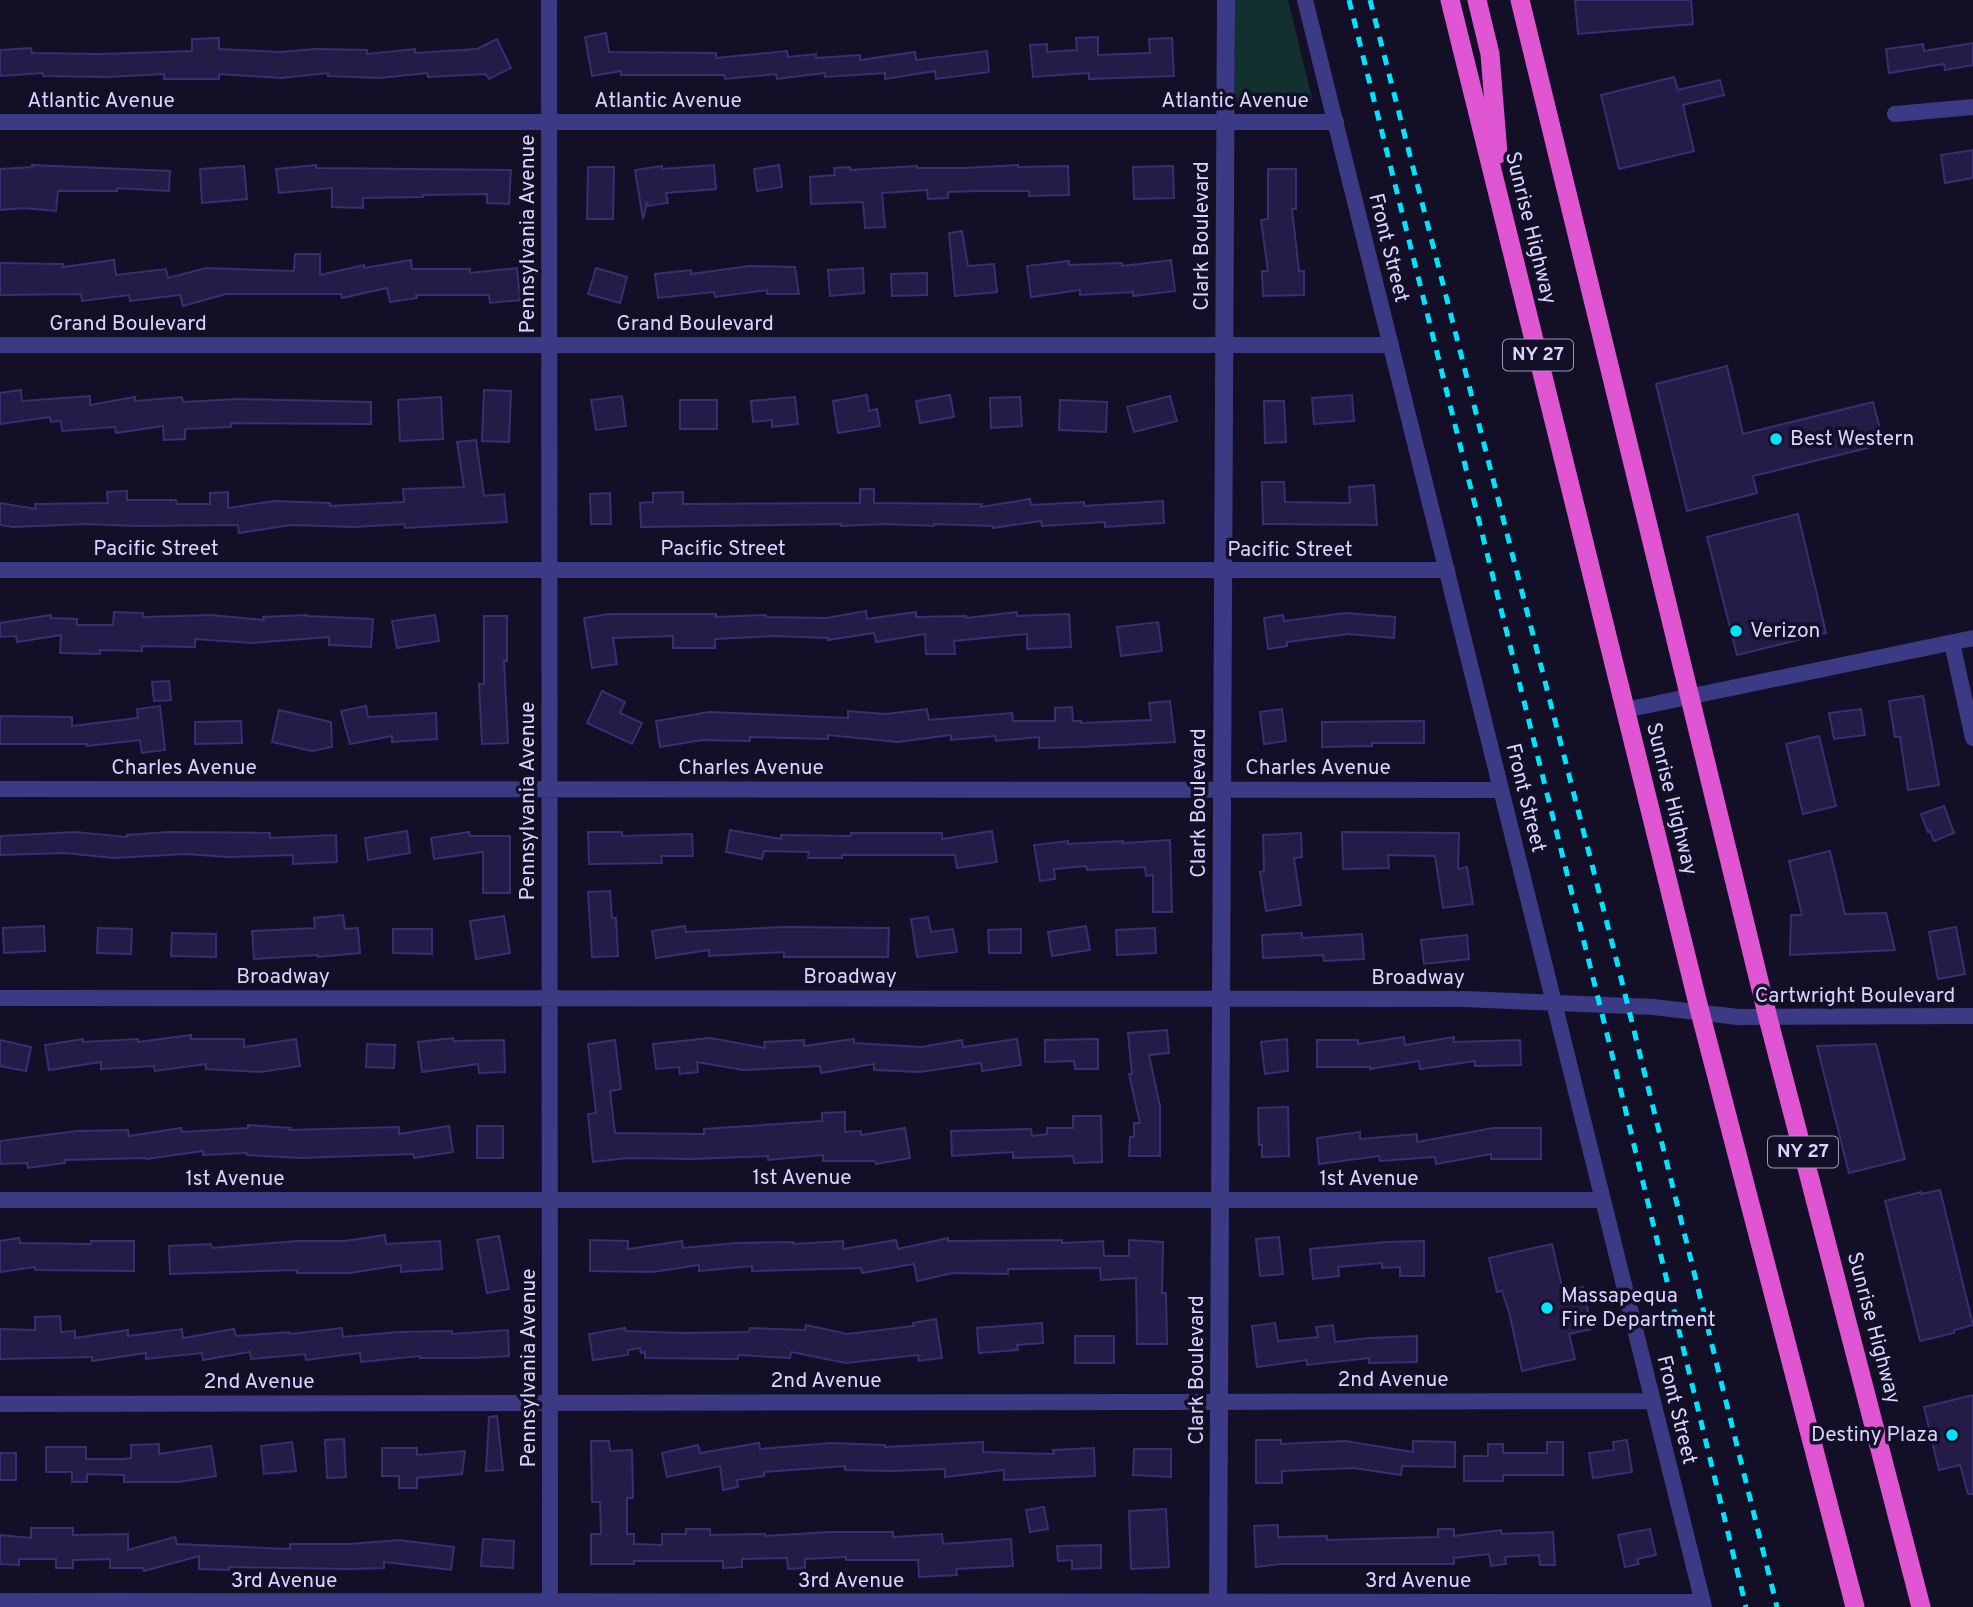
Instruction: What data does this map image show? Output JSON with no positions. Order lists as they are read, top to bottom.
{
  "streets": {
    "highway": ["Sunrise Highway", "NY 27"],
    "street": [
      "Atlantic Avenue",
      "Pennsylvania Avenue",
      "Clark Boulevard",
      "Front Street",
      "Grand Boulevard",
      "Pacific Street",
      "Charles Avenue",
      "Broadway",
      "Cartwright Boulevard",
      "1st Avenue",
      "2nd Avenue",
      "3rd Avenue"
    ]
  },
  "crossings": [
    ["Atlantic Avenue", "Pennsylvania Avenue"],
    ["Atlantic Avenue", "Clark Boulevard"],
    ["Atlantic Avenue", "Front Street"],
    ["Sunrise Highway", "Broadway"],
    ["Sunrise Highway", "Cartwright Boulevard"],
    ["Pennsylvania Avenue", "Grand Boulevard"],
    ["Pennsylvania Avenue", "Pacific Street"],
    ["Pennsylvania Avenue", "Charles Avenue"],
    ["Pennsylvania Avenue", "Broadway"],
    ["Pennsylvania Avenue", "1st Avenue"],
    ["Pennsylvania Avenue", "2nd Avenue"],
    ["Pennsylvania Avenue", "3rd Avenue"],
    ["Clark Boulevard", "Grand Boulevard"],
    ["Clark Boulevard", "Pacific Street"],
    ["Clark Boulevard", "Charles Avenue"],
    ["Clark Boulevard", "Broadway"],
    ["Clark Boulevard", "1st Avenue"],
    ["Clark Boulevard", "2nd Avenue"],
    ["Clark Boulevard", "3rd Avenue"],
    ["Front Street", "Grand Boulevard"],
    ["Front Street", "Pacific Street"],
    ["Front Street", "Charles Avenue"],
    ["Front Street", "Broadway"],
    ["Front Street", "1st Avenue"],
    ["Front Street", "2nd Avenue"],
    ["Front Street", "3rd Avenue"],
    ["Broadway", "Cartwright Boulevard"]
  ],
  "places": [
    "Best Western",
    "Verizon",
    "Massapequa Fire Department",
    "Destiny Plaza"
  ]
}
